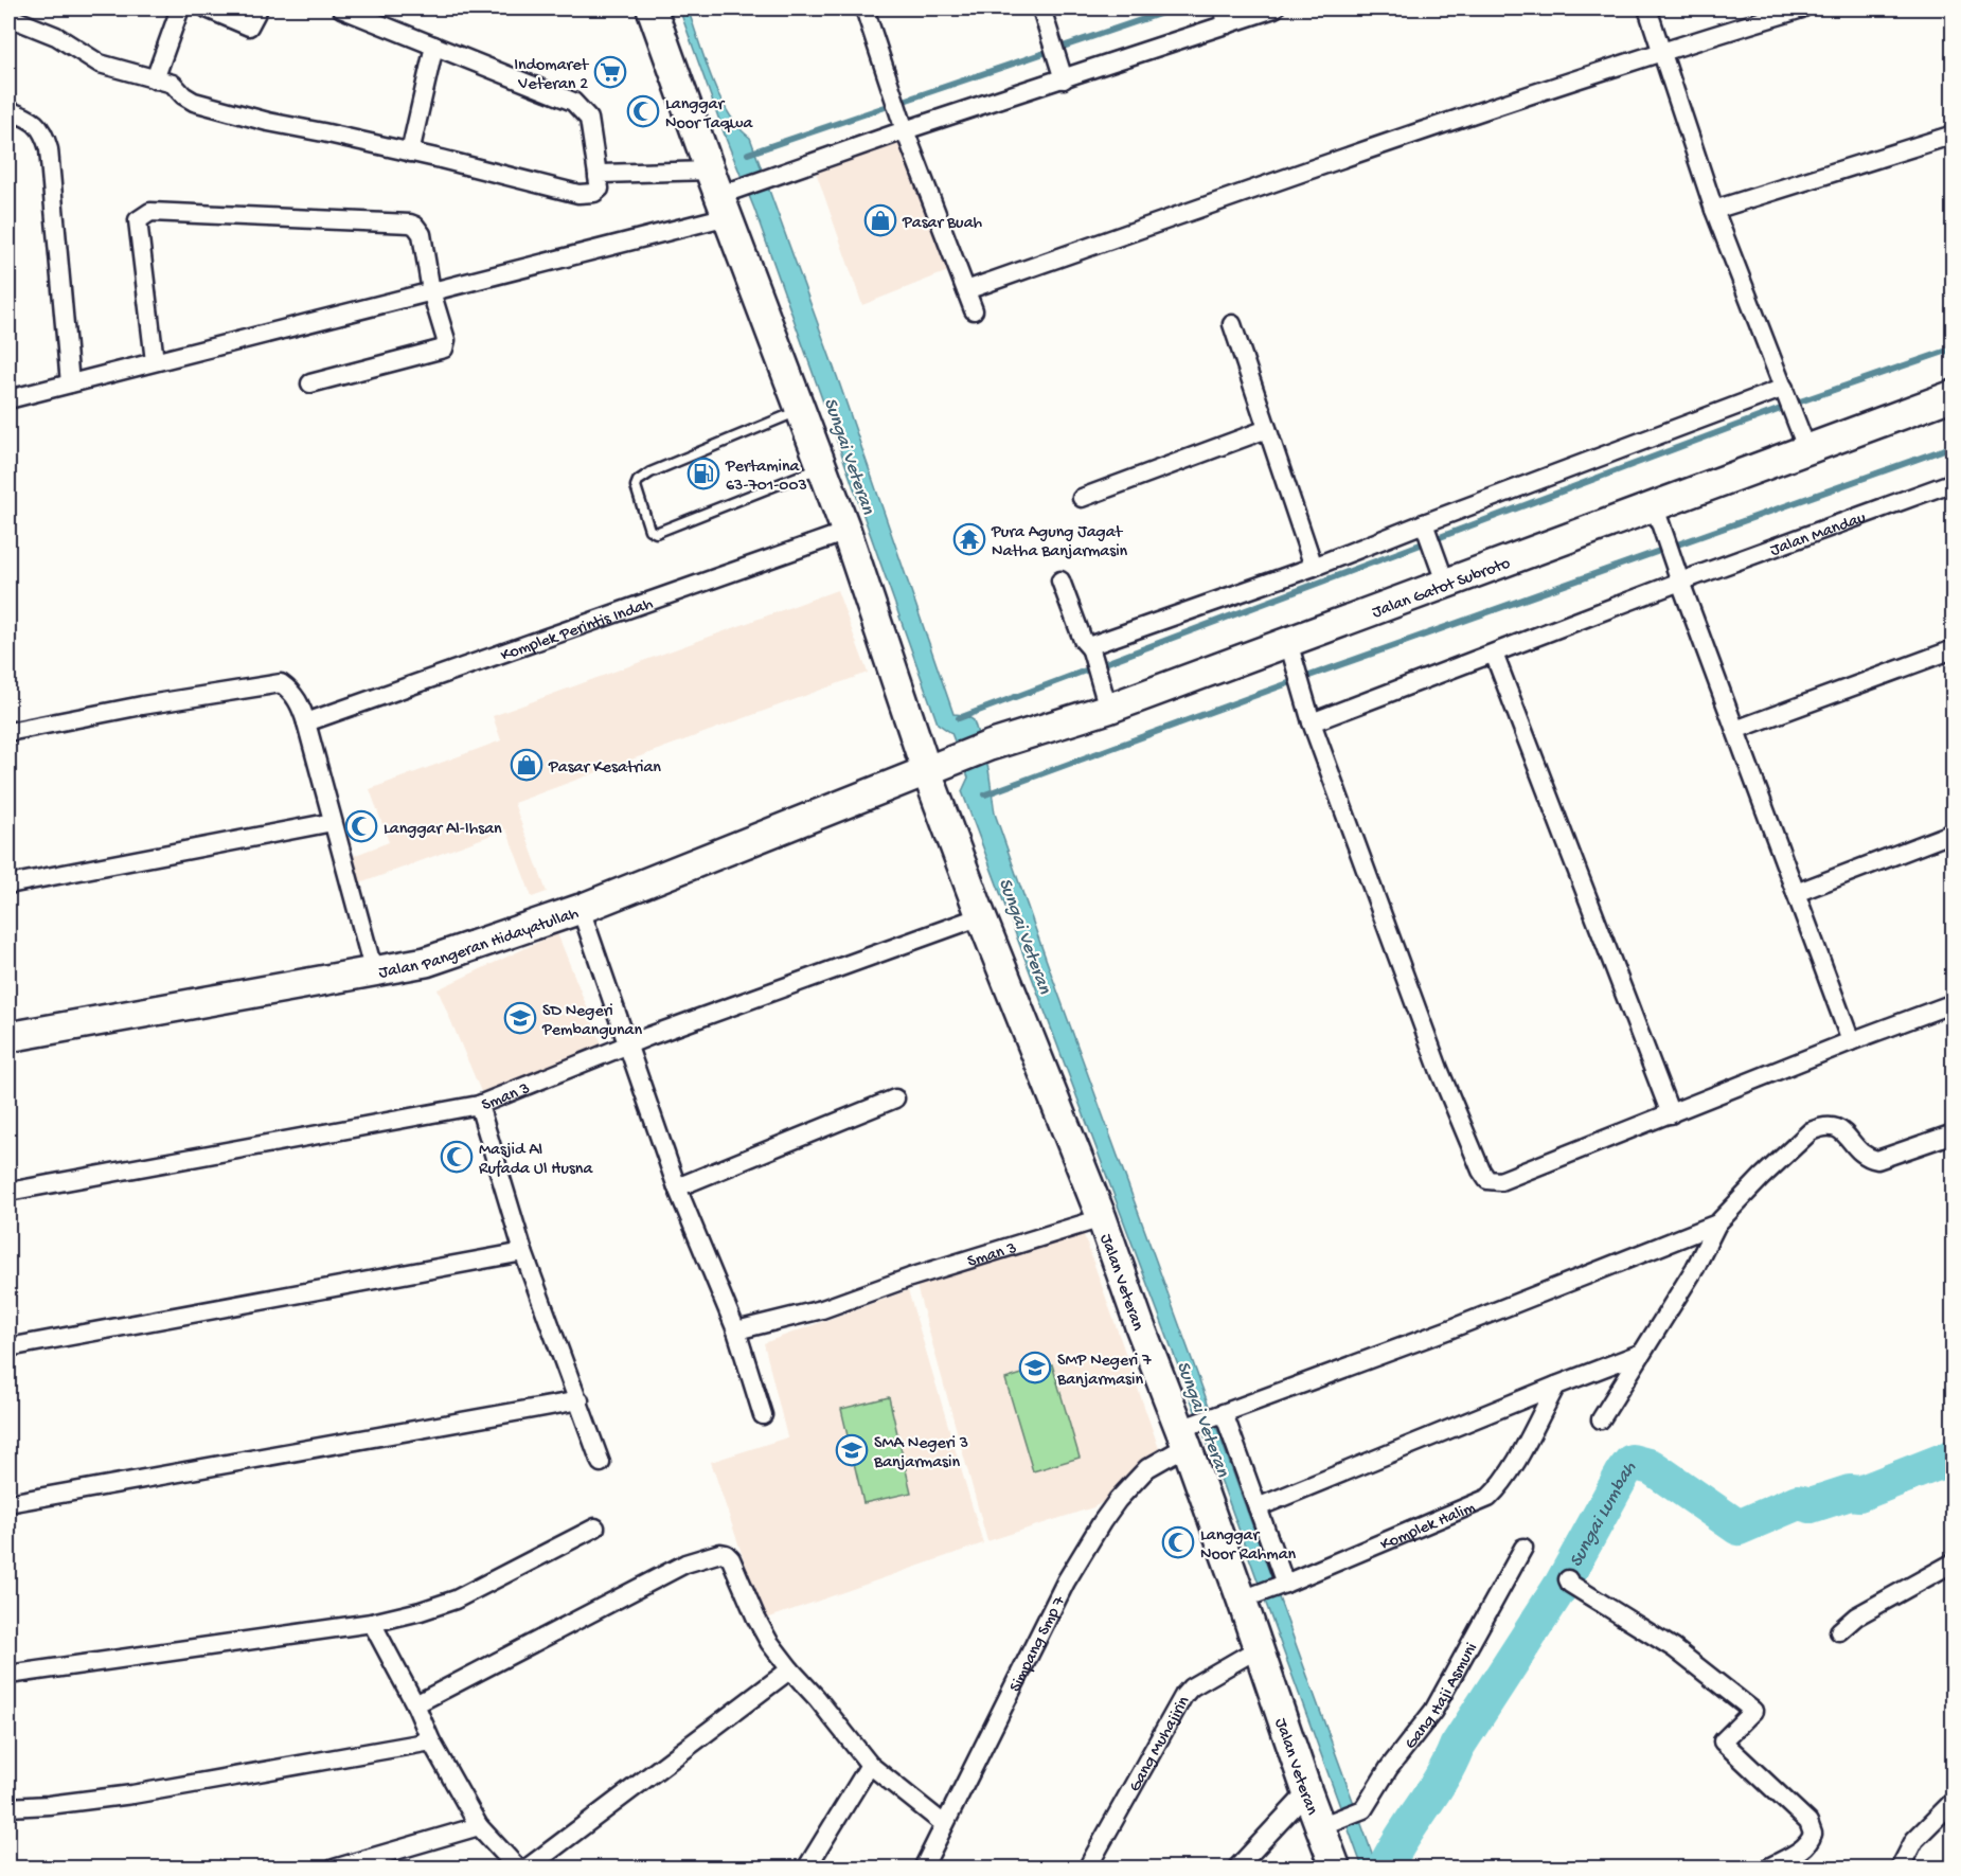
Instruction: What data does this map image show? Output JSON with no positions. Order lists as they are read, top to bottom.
{
  "streets": {
    "main road": ["Jalan Gatot Subroto", "Jalan Pangeran Hidayatullah", "Jalan Veteran"],
    "street": [
      "Jalan Mandau",
      "Komplek Perintis Indah",
      "Sman 3",
      "Komplek Halim",
      "Simpang Smp 7",
      "Gang Haji Asmuni",
      "Gang Muhajirin"
    ]
  },
  "crossings": [
    ["Jalan Gatot Subroto", "Jalan Pangeran Hidayatullah"],
    ["Jalan Gatot Subroto", "Jalan Veteran"],
    ["Komplek Perintis Indah", "Jalan Veteran"],
    ["Jalan Pangeran Hidayatullah", "Jalan Veteran"],
    ["Sman 3", "Jalan Veteran"],
    ["Jalan Veteran", "Komplek Halim"],
    ["Jalan Veteran", "Simpang Smp 7"],
    ["Jalan Veteran", "Gang Haji Asmuni"],
    ["Jalan Veteran", "Gang Muhajirin"]
  ],
  "water": ["Sungai Veteran", "Sungai Lumbah"],
  "places": {
    "supermarket": ["Indomaret Veteran 2"],
    "mosque": [
      "Langgar Noor Taqwa",
      "Langgar Al-Ihsan",
      "Masjid Al Rufada Ul Husna",
      "Langgar Noor Rahman"
    ],
    "shop": ["Pasar Buah", "Pasar Kesatrian"],
    "fuel station": ["Pertamina 63-701-003"],
    "temple": ["Pura Agung Jagat Natha Banjarmasin"],
    "school or university": ["SD Negeri Pembangunan", "SMP Negeri 7 Banjarmasin", "SMA Negeri 3 Banjarmasin"]
  }
}
